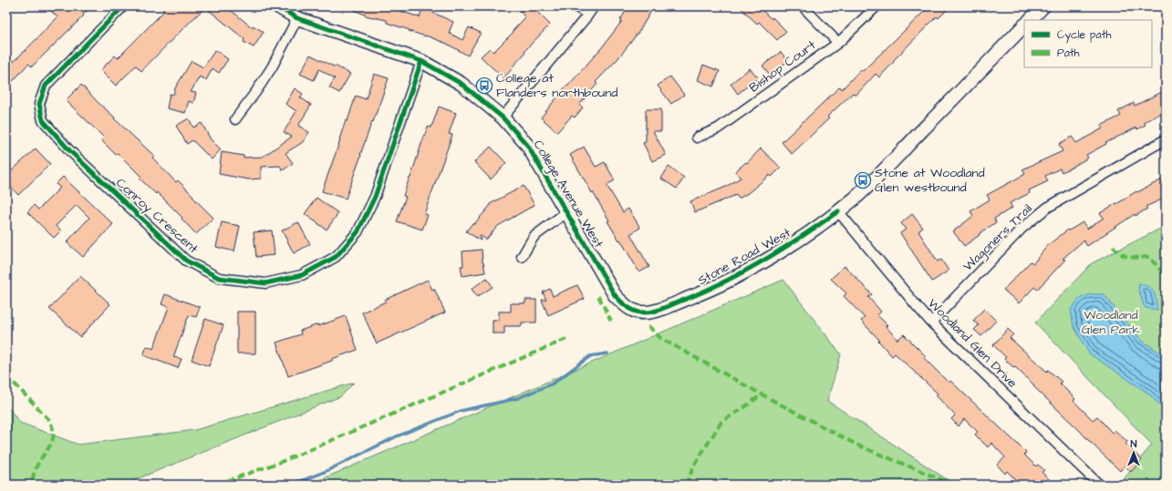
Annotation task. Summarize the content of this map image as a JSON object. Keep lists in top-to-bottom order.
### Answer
{
  "streets": {
    "main road": ["College Avenue West", "Stone Road West"],
    "street": [
      "Bishop Court",
      "Conroy Crescent",
      "Wagoners Trail",
      "Woodland Glen Drive"
    ]
  },
  "crossings": [
    ["College Avenue West", "Conroy Crescent"],
    ["College Avenue West", "Stone Road West"],
    ["Wagoners Trail", "Woodland Glen Drive"],
    ["Stone Road West", "Woodland Glen Drive"]
  ],
  "parks": ["Woodland Glen Park"],
  "places": {
    "bus stop": ["College at Flanders northbound", "Stone at Woodland Glen westbound"]
  },
  "legend": ["Cycle path", "Path"],
  "north": "top"
}
